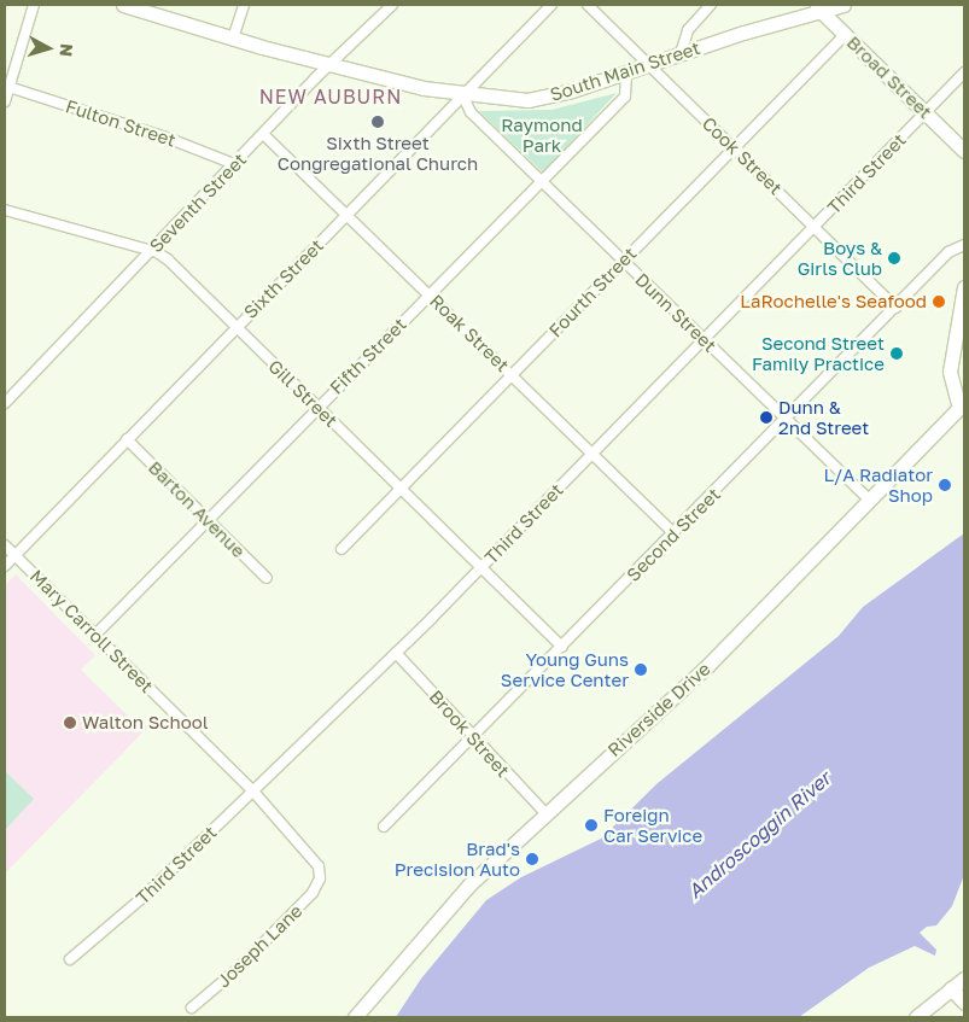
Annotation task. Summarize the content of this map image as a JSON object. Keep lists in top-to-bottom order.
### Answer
{
  "streets": {
    "main road": ["South Main Street", "Broad Street", "Riverside Drive"],
    "street": [
      "Fulton Street",
      "Cook Street",
      "Third Street",
      "Seventh Street",
      "Sixth Street",
      "Fourth Street",
      "Dunn Street",
      "Roak Street",
      "Fifth Street",
      "Gill Street",
      "Barton Avenue",
      "Second Street",
      "Mary Carroll Street",
      "Brook Street",
      "Joseph Lane"
    ]
  },
  "crossings": [
    ["South Main Street", "Broad Street"],
    ["South Main Street", "Cook Street"],
    ["South Main Street", "Seventh Street"],
    ["South Main Street", "Sixth Street"],
    ["South Main Street", "Dunn Street"],
    ["South Main Street", "Fifth Street"],
    ["Broad Street", "Third Street"],
    ["Broad Street", "Fourth Street"],
    ["Fulton Street", "Seventh Street"],
    ["Cook Street", "Third Street"],
    ["Cook Street", "Fourth Street"],
    ["Cook Street", "Second Street"],
    ["Third Street", "Dunn Street"],
    ["Third Street", "Roak Street"],
    ["Third Street", "Gill Street"],
    ["Third Street", "Mary Carroll Street"],
    ["Third Street", "Brook Street"],
    ["Seventh Street", "Roak Street"],
    ["Seventh Street", "Gill Street"],
    ["Sixth Street", "Dunn Street"],
    ["Sixth Street", "Roak Street"],
    ["Sixth Street", "Gill Street"],
    ["Sixth Street", "Barton Avenue"],
    ["Sixth Street", "Mary Carroll Street"],
    ["Fourth Street", "Dunn Street"],
    ["Fourth Street", "Roak Street"],
    ["Fourth Street", "Gill Street"],
    ["Dunn Street", "Fifth Street"],
    ["Dunn Street", "Second Street"],
    ["Dunn Street", "Riverside Drive"],
    ["Roak Street", "Fifth Street"],
    ["Roak Street", "Second Street"],
    ["Fifth Street", "Gill Street"],
    ["Fifth Street", "Barton Avenue"],
    ["Fifth Street", "Mary Carroll Street"],
    ["Gill Street", "Second Street"],
    ["Second Street", "Brook Street"],
    ["Mary Carroll Street", "Joseph Lane"],
    ["Riverside Drive", "Brook Street"]
  ],
  "districts": ["NEW AUBURN"],
  "water": ["Androscoggin River"],
  "parks": ["Raymond Park"],
  "places": [
    "Sixth Street Congregational Church",
    "Boys & Girls Club",
    "LaRochelle's Seafood",
    "Second Street Family Practice",
    "Dunn & 2nd Street",
    "L/A Radiator Shop",
    "Young Guns Service Center",
    "Walton School",
    "Foreign Car Service",
    "Brad's Precision Auto"
  ],
  "north": "right"
}
